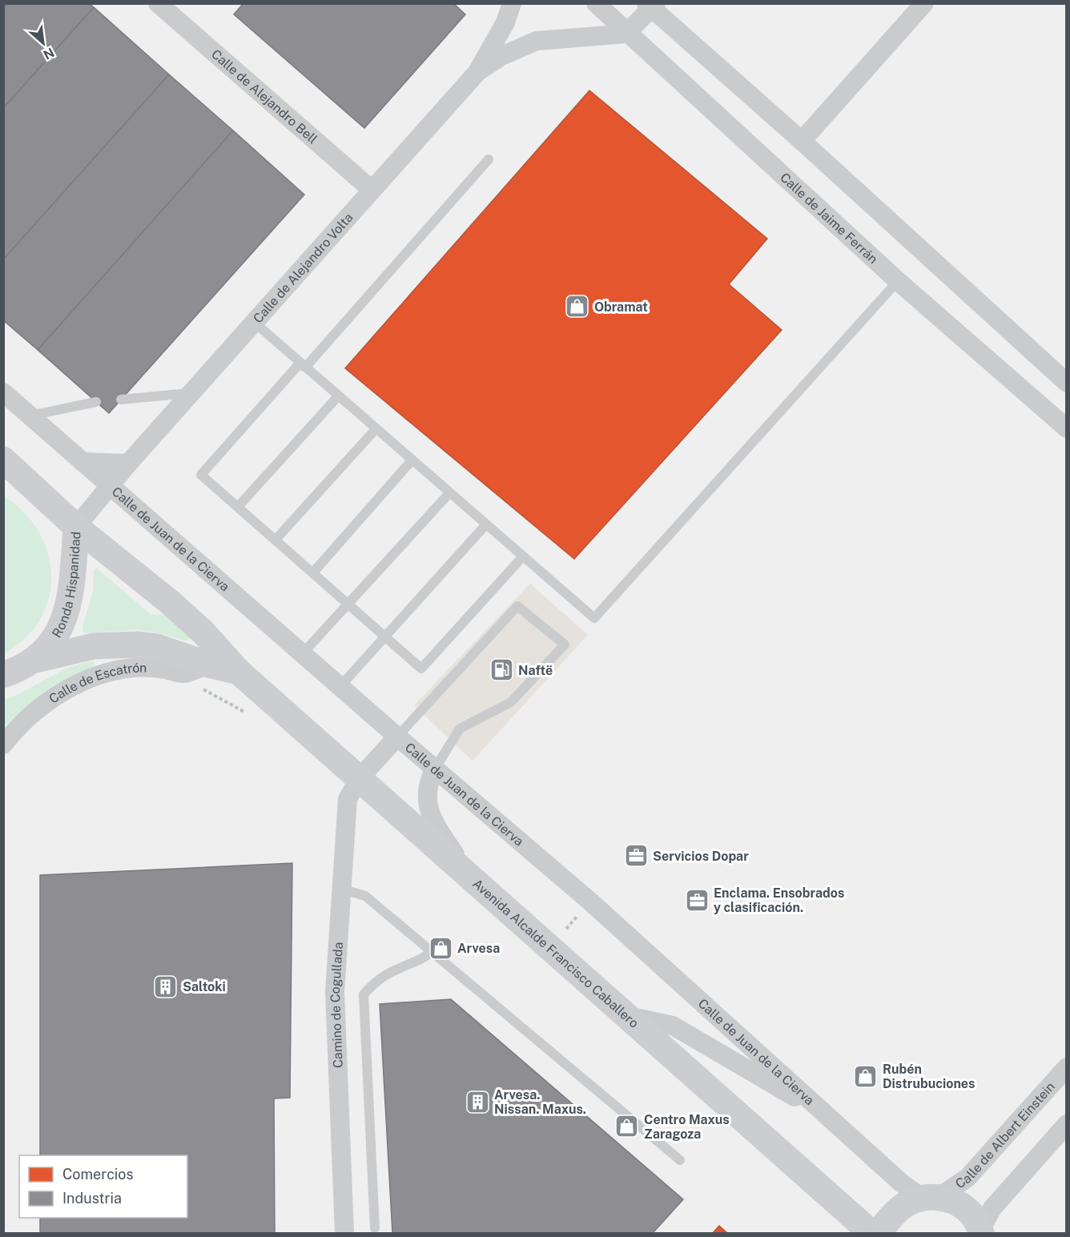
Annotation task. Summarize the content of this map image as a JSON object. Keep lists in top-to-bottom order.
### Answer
{
  "streets": {
    "main road": ["Ronda Hispanidad", "Avenida Alcalde Francisco Caballero"],
    "street": [
      "Calle de Alejandro Bell",
      "Calle de Jaime Ferrán",
      "Calle de Alejandro Volta",
      "Calle de Juan de la Cierva",
      "Calle de Escatrón",
      "Camino de Cogullada",
      "Calle de Albert Einstein"
    ]
  },
  "crossings": [
    ["Calle de Alejandro Bell", "Calle de Alejandro Volta"],
    ["Calle de Jaime Ferrán", "Calle de Alejandro Volta"],
    ["Calle de Alejandro Volta", "Calle de Juan de la Cierva"],
    ["Calle de Alejandro Volta", "Ronda Hispanidad"],
    ["Calle de Alejandro Volta", "Avenida Alcalde Francisco Caballero"],
    ["Calle de Juan de la Cierva", "Camino de Cogullada"],
    ["Calle de Juan de la Cierva", "Calle de Albert Einstein"],
    ["Ronda Hispanidad", "Avenida Alcalde Francisco Caballero"],
    ["Calle de Escatrón", "Avenida Alcalde Francisco Caballero"],
    ["Avenida Alcalde Francisco Caballero", "Camino de Cogullada"]
  ],
  "places": {
    "shop": [
      "Obramat",
      "Arvesa",
      "Rubén Distrubuciones",
      "Centro Maxus Zaragoza"
    ],
    "fuel station": ["Naftë"],
    "office": ["Servicios Dopar", "Enclama. Ensobrados y clasificación."],
    "building": ["Saltoki", "Arvesa. Nissan. Maxus."]
  },
  "legend": ["Comercios", "Industria"],
  "north": "bottom right"
}
